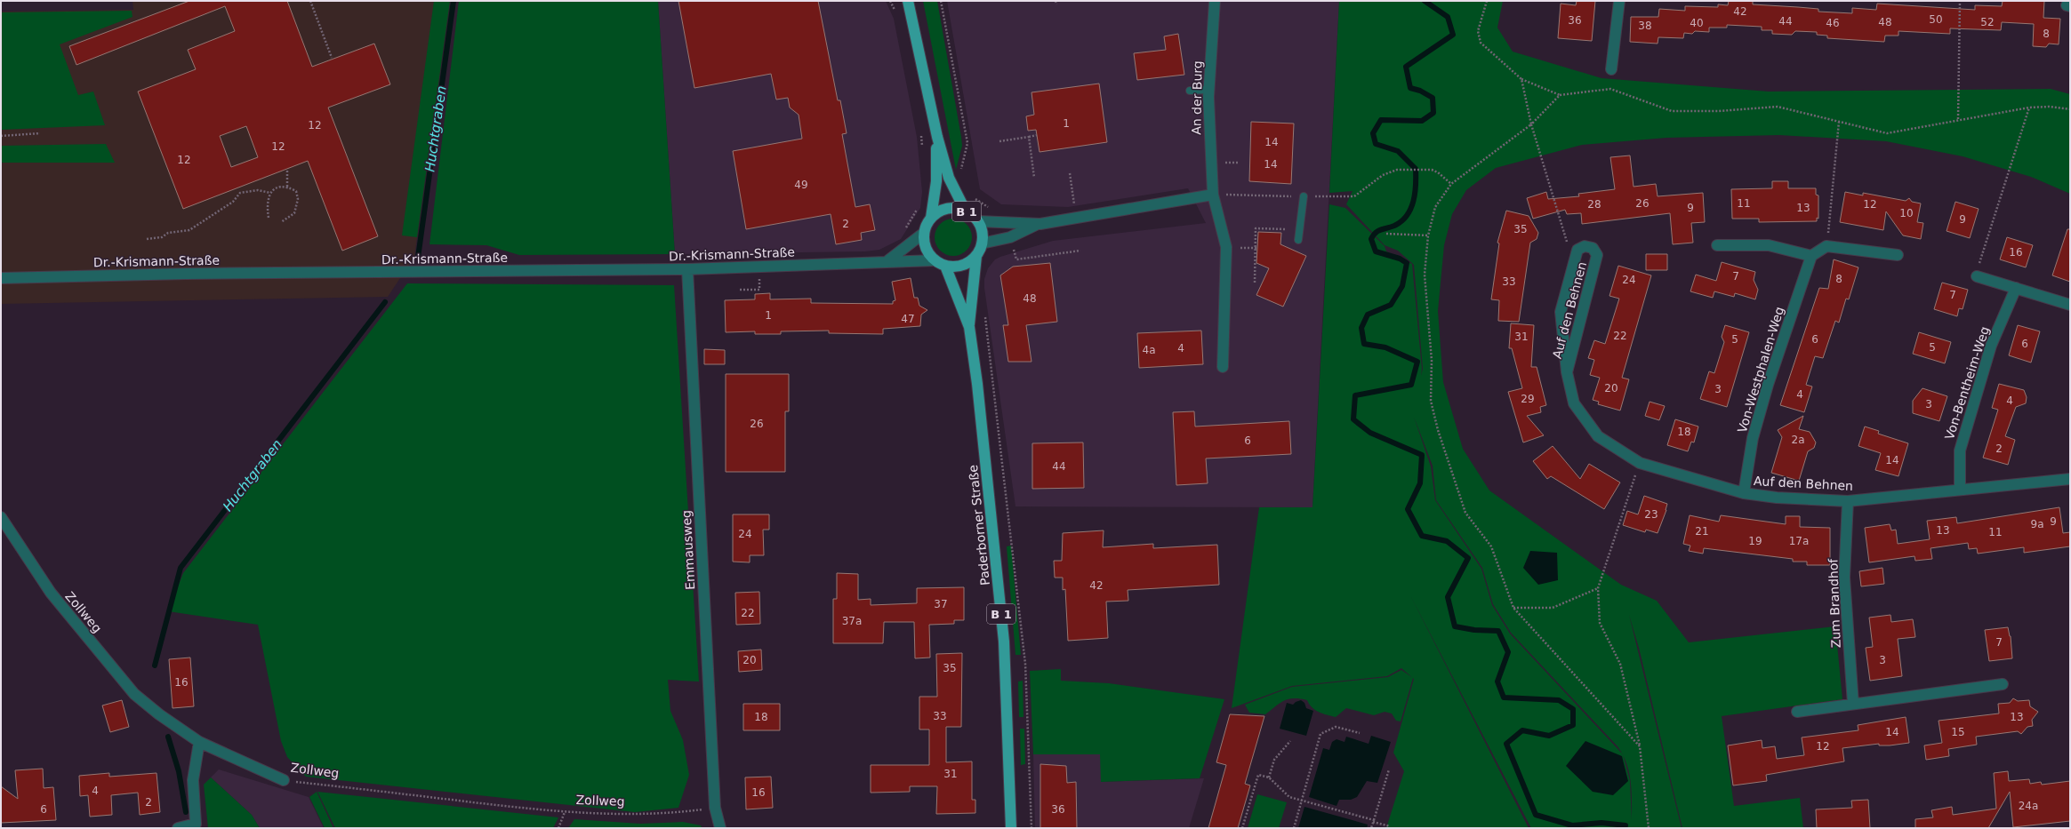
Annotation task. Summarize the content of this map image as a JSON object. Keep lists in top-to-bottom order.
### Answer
{
  "streets": {
    "main road": ["B 1", "Paderborner Straße"],
    "street": [
      "An der Burg",
      "Dr.-Krismann-Straße",
      "Auf den Behnen",
      "Von-Westphalen-Weg",
      "Von-Bentheim-Weg",
      "Emmausweg",
      "Zum Brandhof",
      "Zollweg"
    ]
  },
  "crossings": [
    ["B 1", "Dr.-Krismann-Straße"],
    ["B 1", "Paderborner Straße"],
    ["Dr.-Krismann-Straße", "Paderborner Straße"],
    ["Dr.-Krismann-Straße", "Emmausweg"],
    ["Auf den Behnen", "Von-Westphalen-Weg"],
    ["Auf den Behnen", "Von-Bentheim-Weg"],
    ["Auf den Behnen", "Zum Brandhof"],
    ["Emmausweg", "Zollweg"]
  ],
  "water": ["Huchtgraben"],
  "house_numbers": [
    "42",
    "50",
    "36",
    "44",
    "48",
    "52",
    "40",
    "46",
    "38",
    "8",
    "1",
    "12",
    "14",
    "12",
    "12",
    "14",
    "49",
    "26",
    "11",
    "28",
    "12",
    "9",
    "13",
    "10",
    "9",
    "2",
    "35",
    "16",
    "7",
    "8",
    "24",
    "33",
    "7",
    "48",
    "1",
    "47",
    "22",
    "31",
    "5",
    "6",
    "6",
    "5",
    "4",
    "4a",
    "20",
    "3",
    "4",
    "29",
    "4",
    "3",
    "26",
    "18",
    "2a",
    "6",
    "2",
    "14",
    "44",
    "23",
    "9",
    "9a",
    "13",
    "21",
    "11",
    "24",
    "19",
    "17a",
    "42",
    "37",
    "22",
    "37a",
    "7",
    "20",
    "3",
    "35",
    "16",
    "33",
    "18",
    "13",
    "14",
    "15",
    "12",
    "31",
    "4",
    "16",
    "2",
    "24a",
    "6",
    "36"
  ]
}
